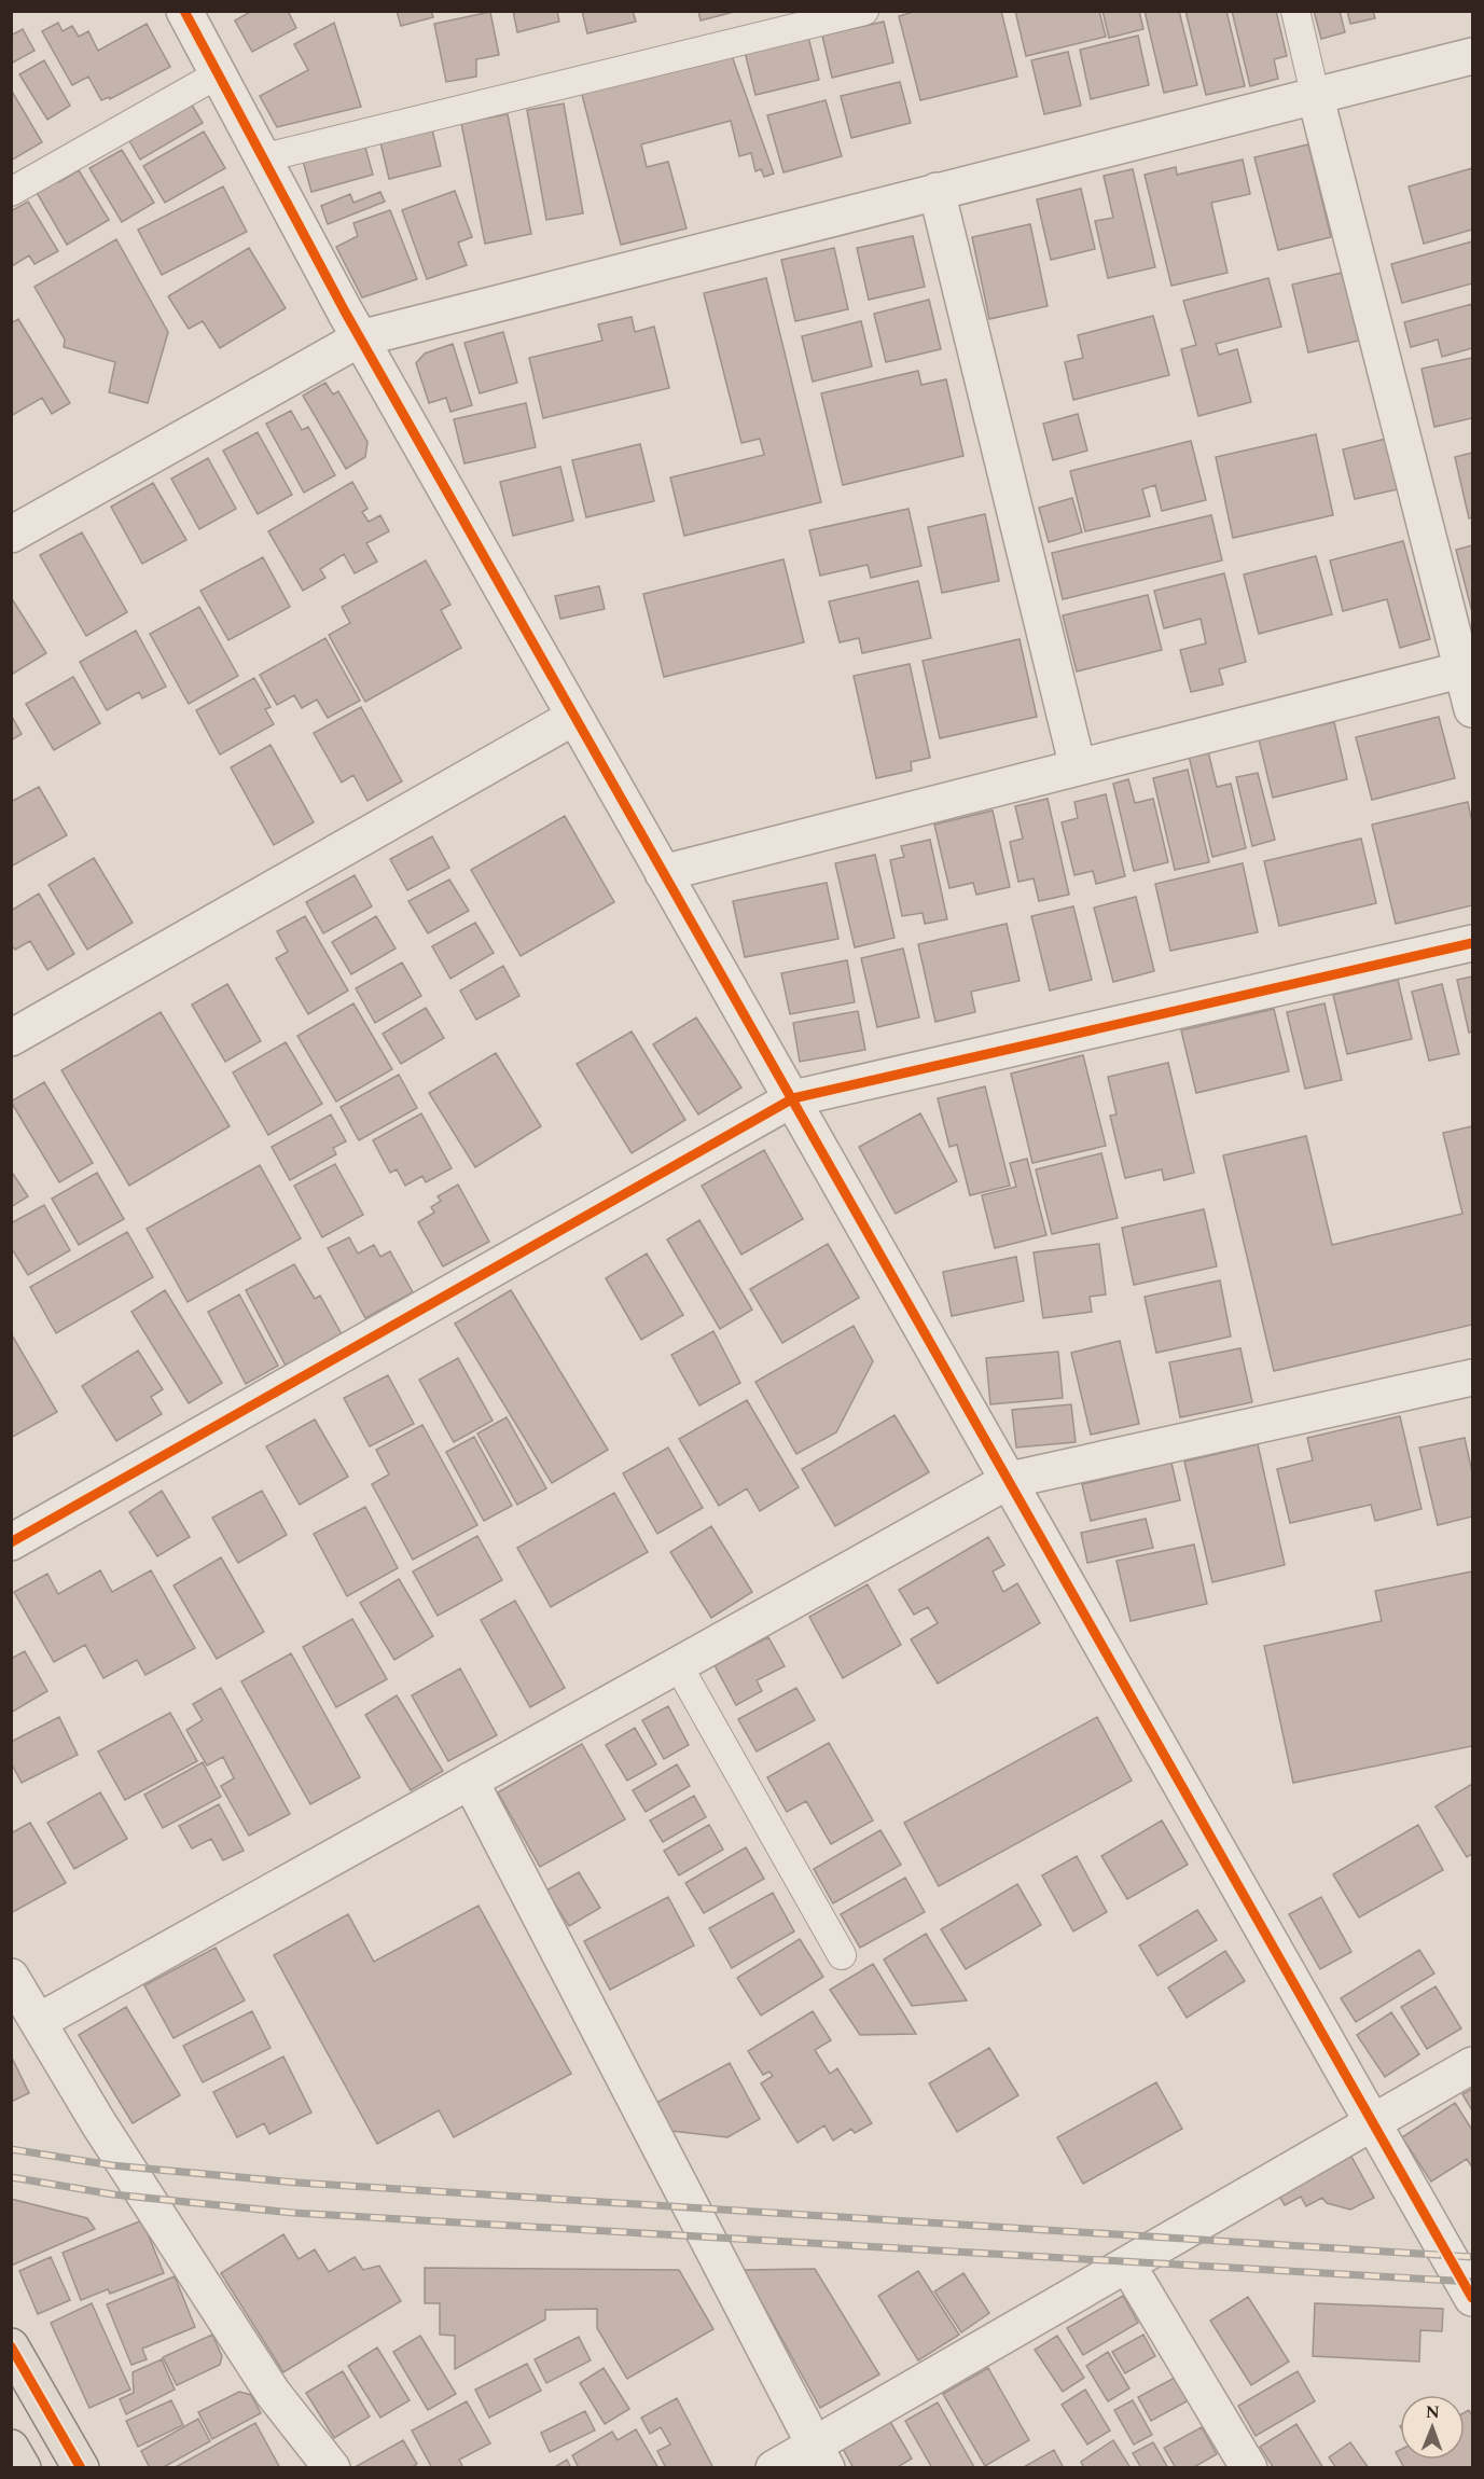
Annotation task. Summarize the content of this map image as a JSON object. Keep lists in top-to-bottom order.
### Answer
{
  "north": "top"
}
